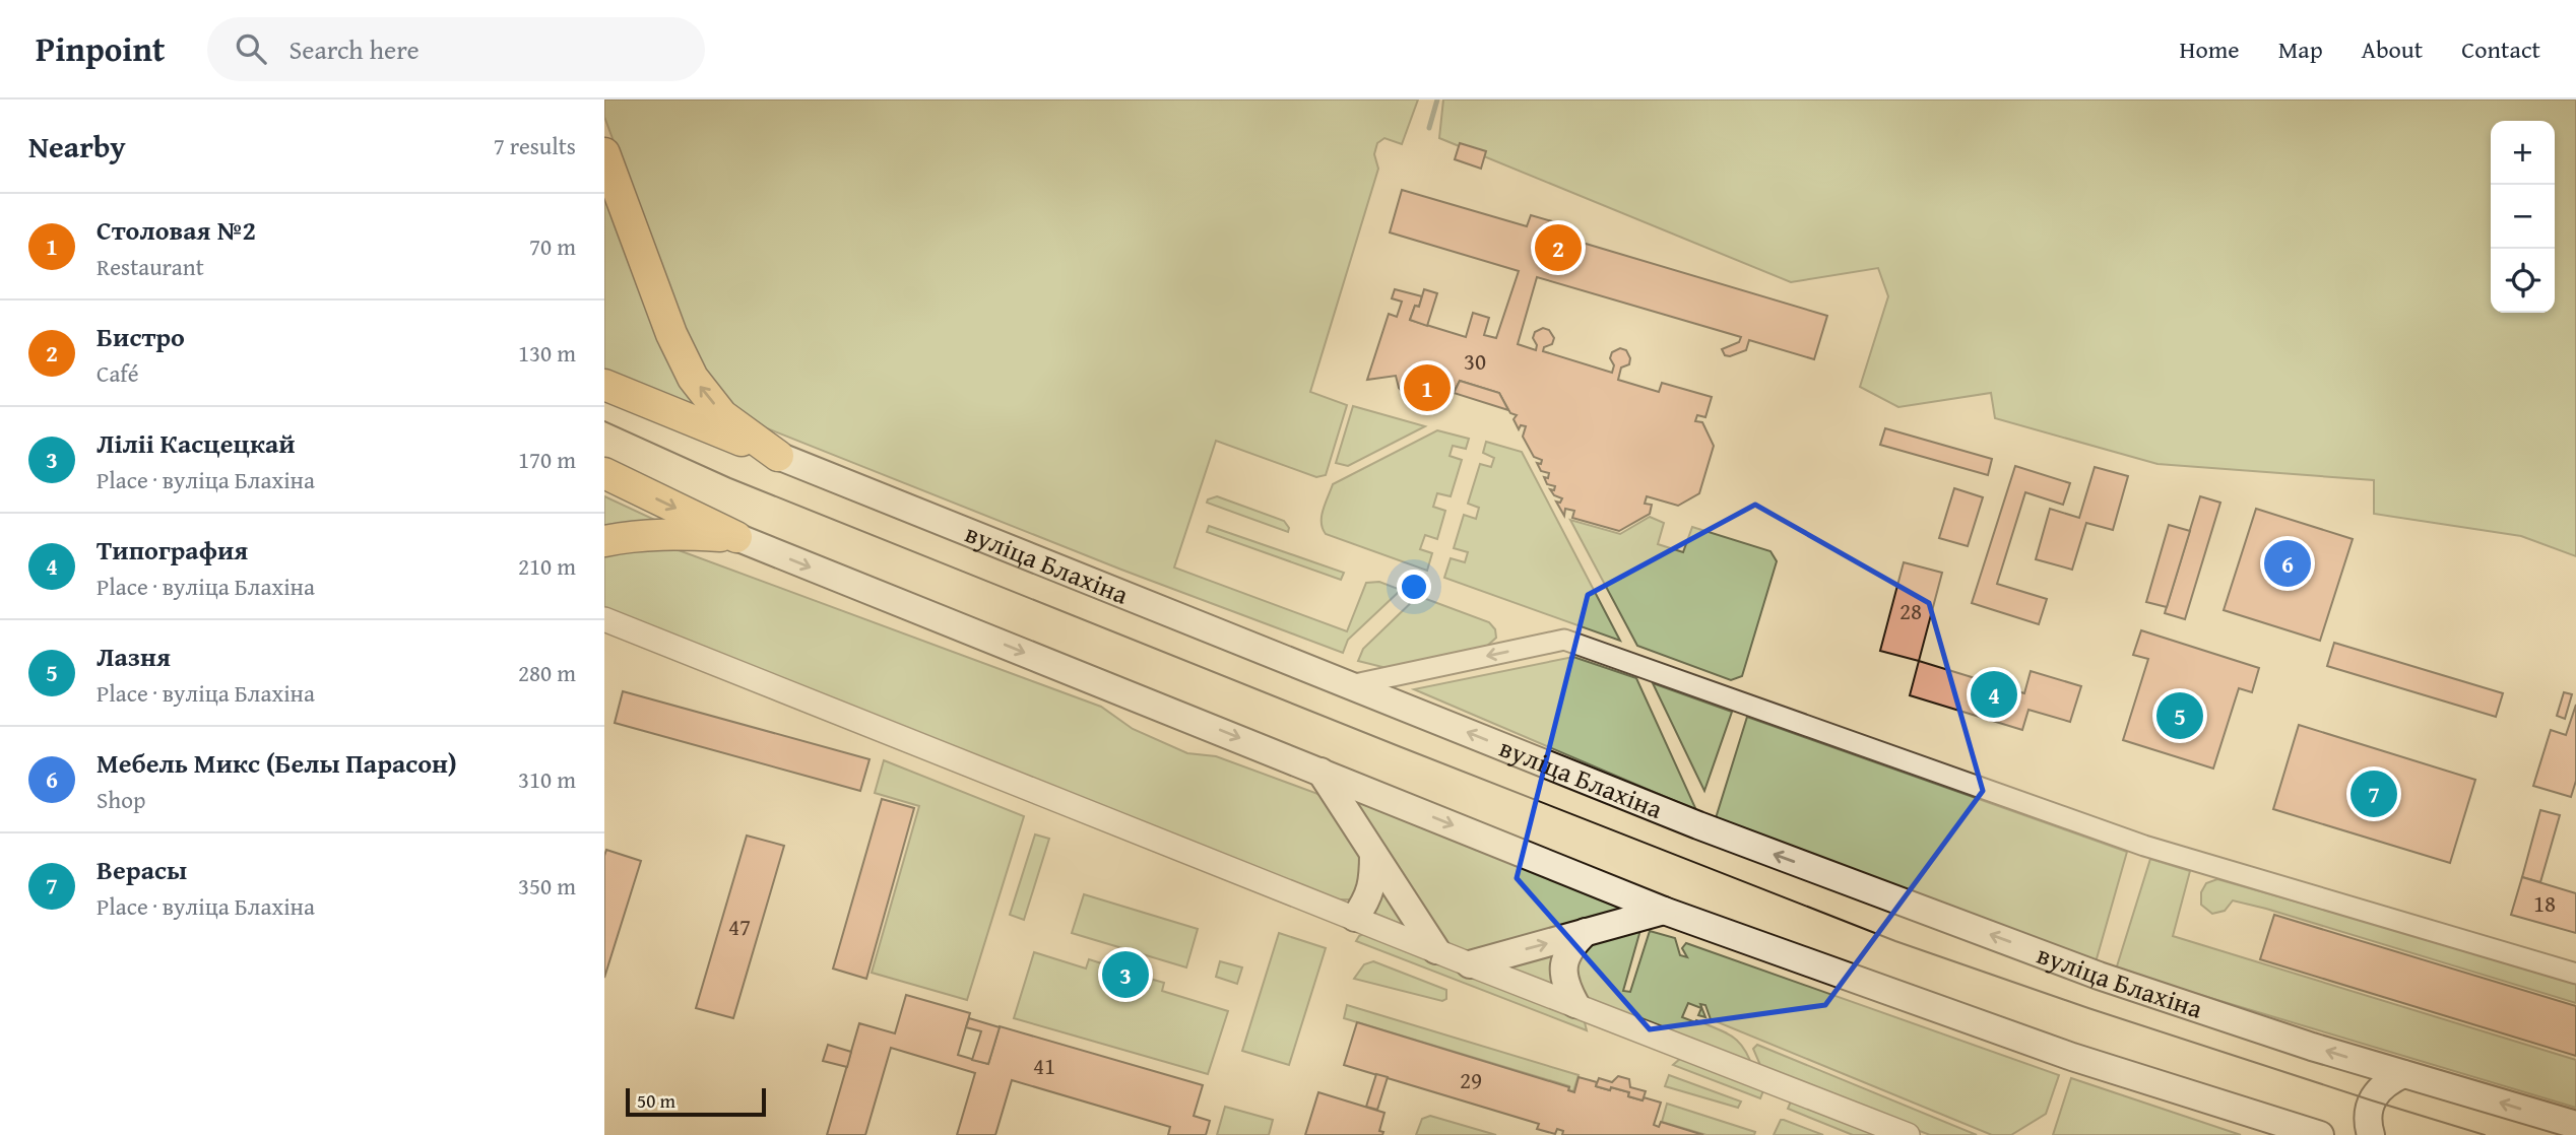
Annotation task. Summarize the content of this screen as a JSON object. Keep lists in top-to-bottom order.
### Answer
{
  "streets": {
    "main road": ["вуліца Блахіна"]
  },
  "house_numbers": [
    "30",
    "28",
    "18",
    "47",
    "41",
    "29"
  ],
  "scale_bar": "50 m",
  "page": {
    "header": "Pinpoint",
    "search": "Search here",
    "nav": [
      "Home",
      "Map",
      "About",
      "Contact"
    ],
    "heading": ["Nearby", "7 results"],
    "map_buttons": ["+", "−"],
    "list": [
      {
        "mark": "1",
        "name": "Столовая №2",
        "note": "Restaurant",
        "value": "70 m"
      },
      {
        "mark": "2",
        "name": "Бистро",
        "note": "Café",
        "value": "130 m"
      },
      {
        "mark": "3",
        "name": "Ліліі Касцецкай",
        "note": "Place · вуліца Блахіна",
        "value": "170 m"
      },
      {
        "mark": "4",
        "name": "Типография",
        "note": "Place · вуліца Блахіна",
        "value": "210 m"
      },
      {
        "mark": "5",
        "name": "Лазня",
        "note": "Place · вуліца Блахіна",
        "value": "280 m"
      },
      {
        "mark": "6",
        "name": "Мебель Микс (Белы Парасон)",
        "note": "Shop",
        "value": "310 m"
      },
      {
        "mark": "7",
        "name": "Верасы",
        "note": "Place · вуліца Блахіна",
        "value": "350 m"
      }
    ],
    "pins": [
      "2",
      "1",
      "6",
      "4",
      "5",
      "7",
      "3"
    ],
    "scale": "50 m"
  }
}
